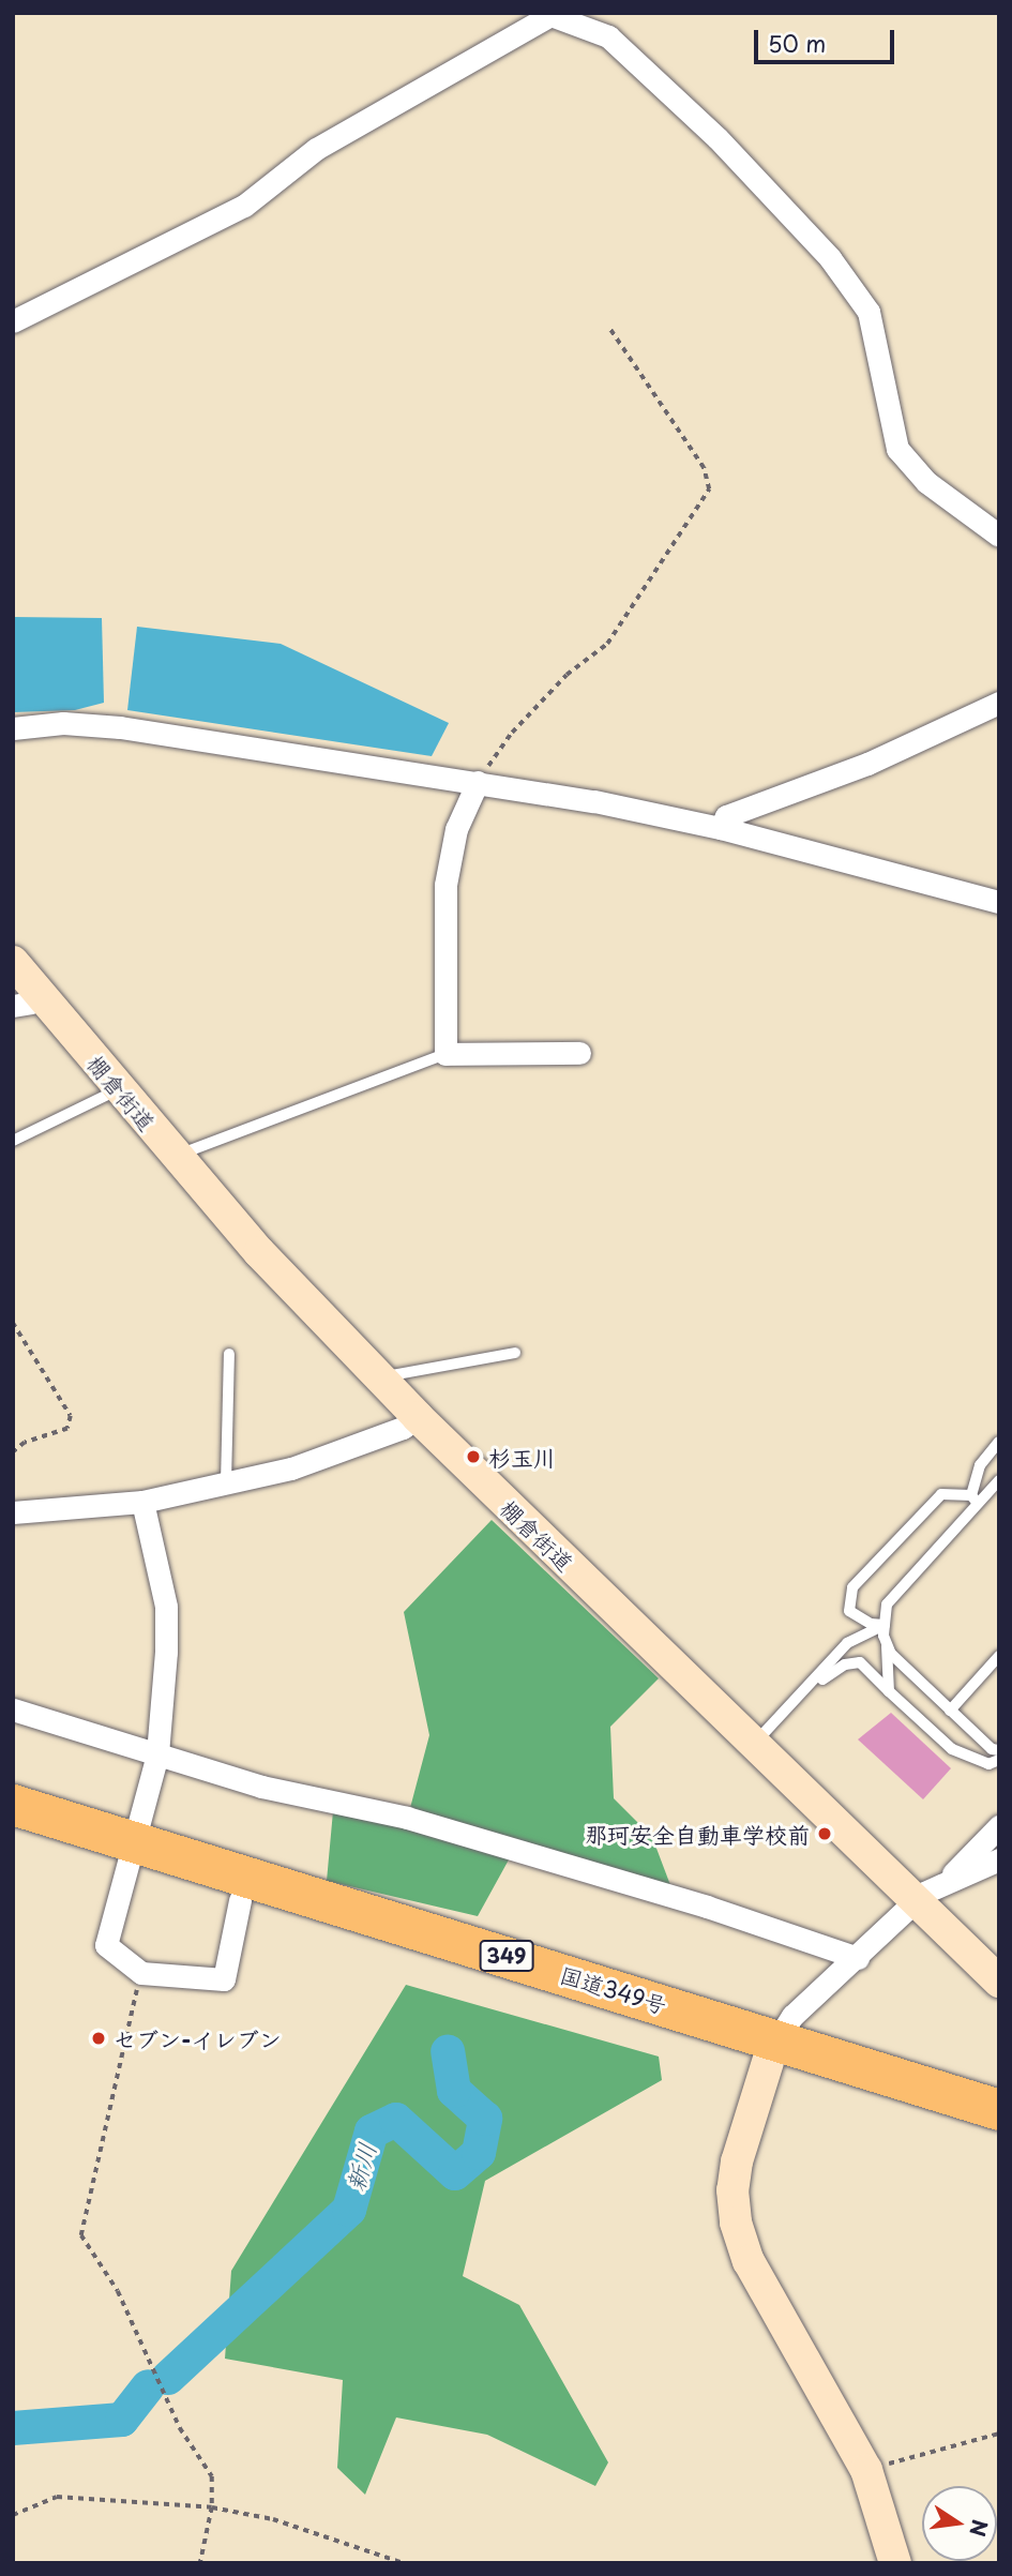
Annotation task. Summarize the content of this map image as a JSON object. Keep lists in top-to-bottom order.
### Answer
{
  "streets": {
    "highway": ["349", "国道349号"],
    "street": ["棚倉街道"]
  },
  "water": ["新川"],
  "places": ["杉玉川", "那珂安全自動車学校前", "セブン-イレブン"],
  "scale_bar": "50 m",
  "north": "right"
}
